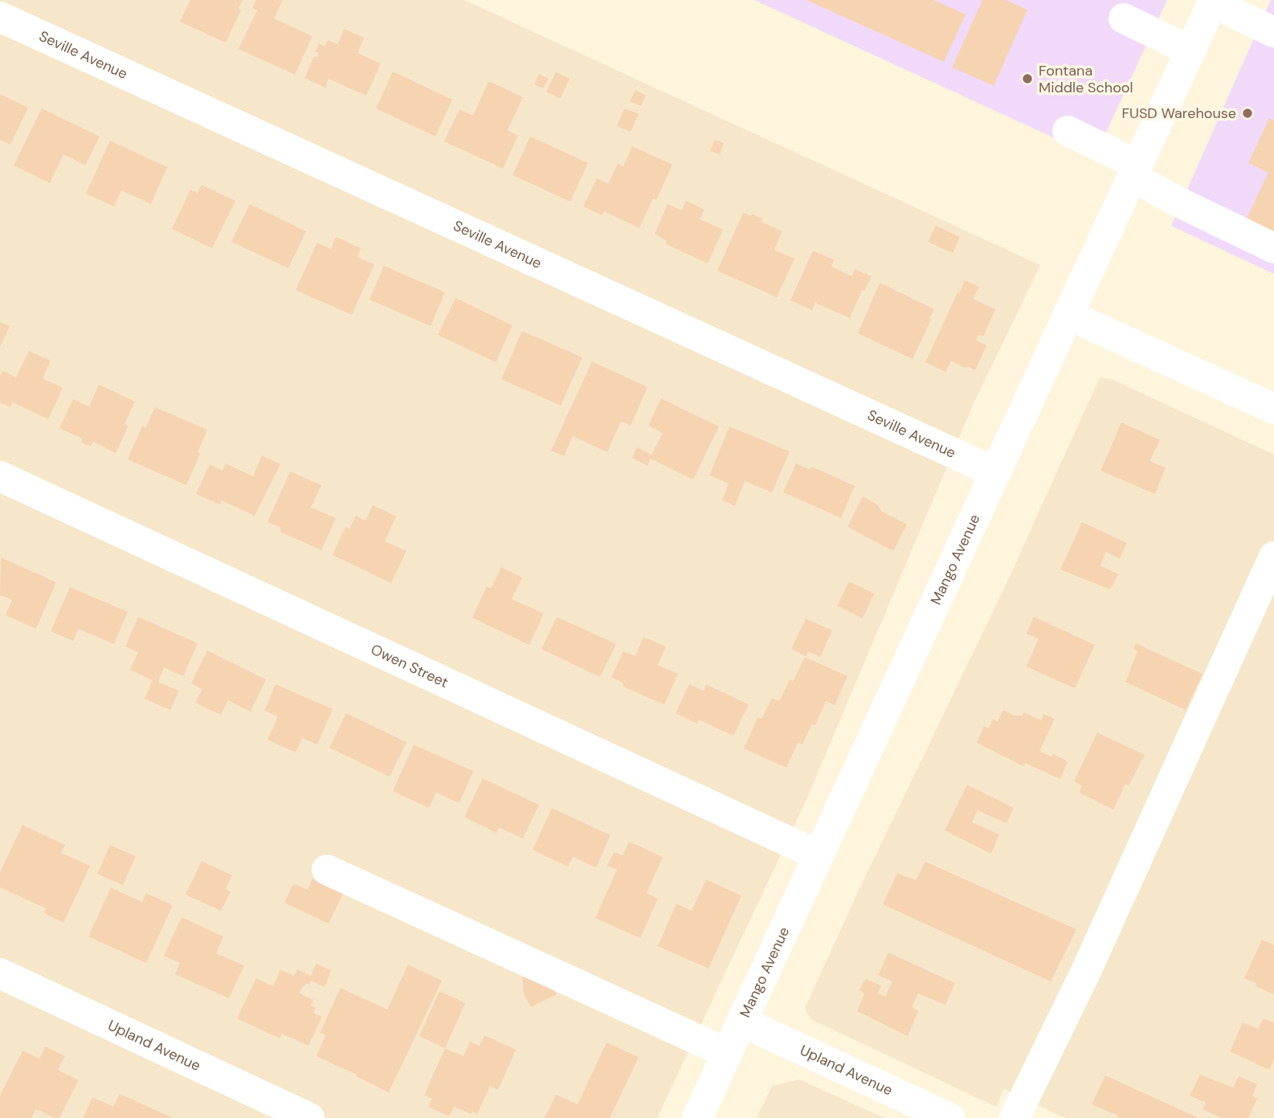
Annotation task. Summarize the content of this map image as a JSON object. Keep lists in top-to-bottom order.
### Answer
{
  "streets": {
    "street": [
      "Seville Avenue",
      "Mango Avenue",
      "Owen Street",
      "Upland Avenue"
    ]
  },
  "crossings": [
    ["Seville Avenue", "Mango Avenue"],
    ["Mango Avenue", "Owen Street"],
    ["Mango Avenue", "Upland Avenue"]
  ],
  "places": ["Fontana Middle School", "FUSD Warehouse"]
}
